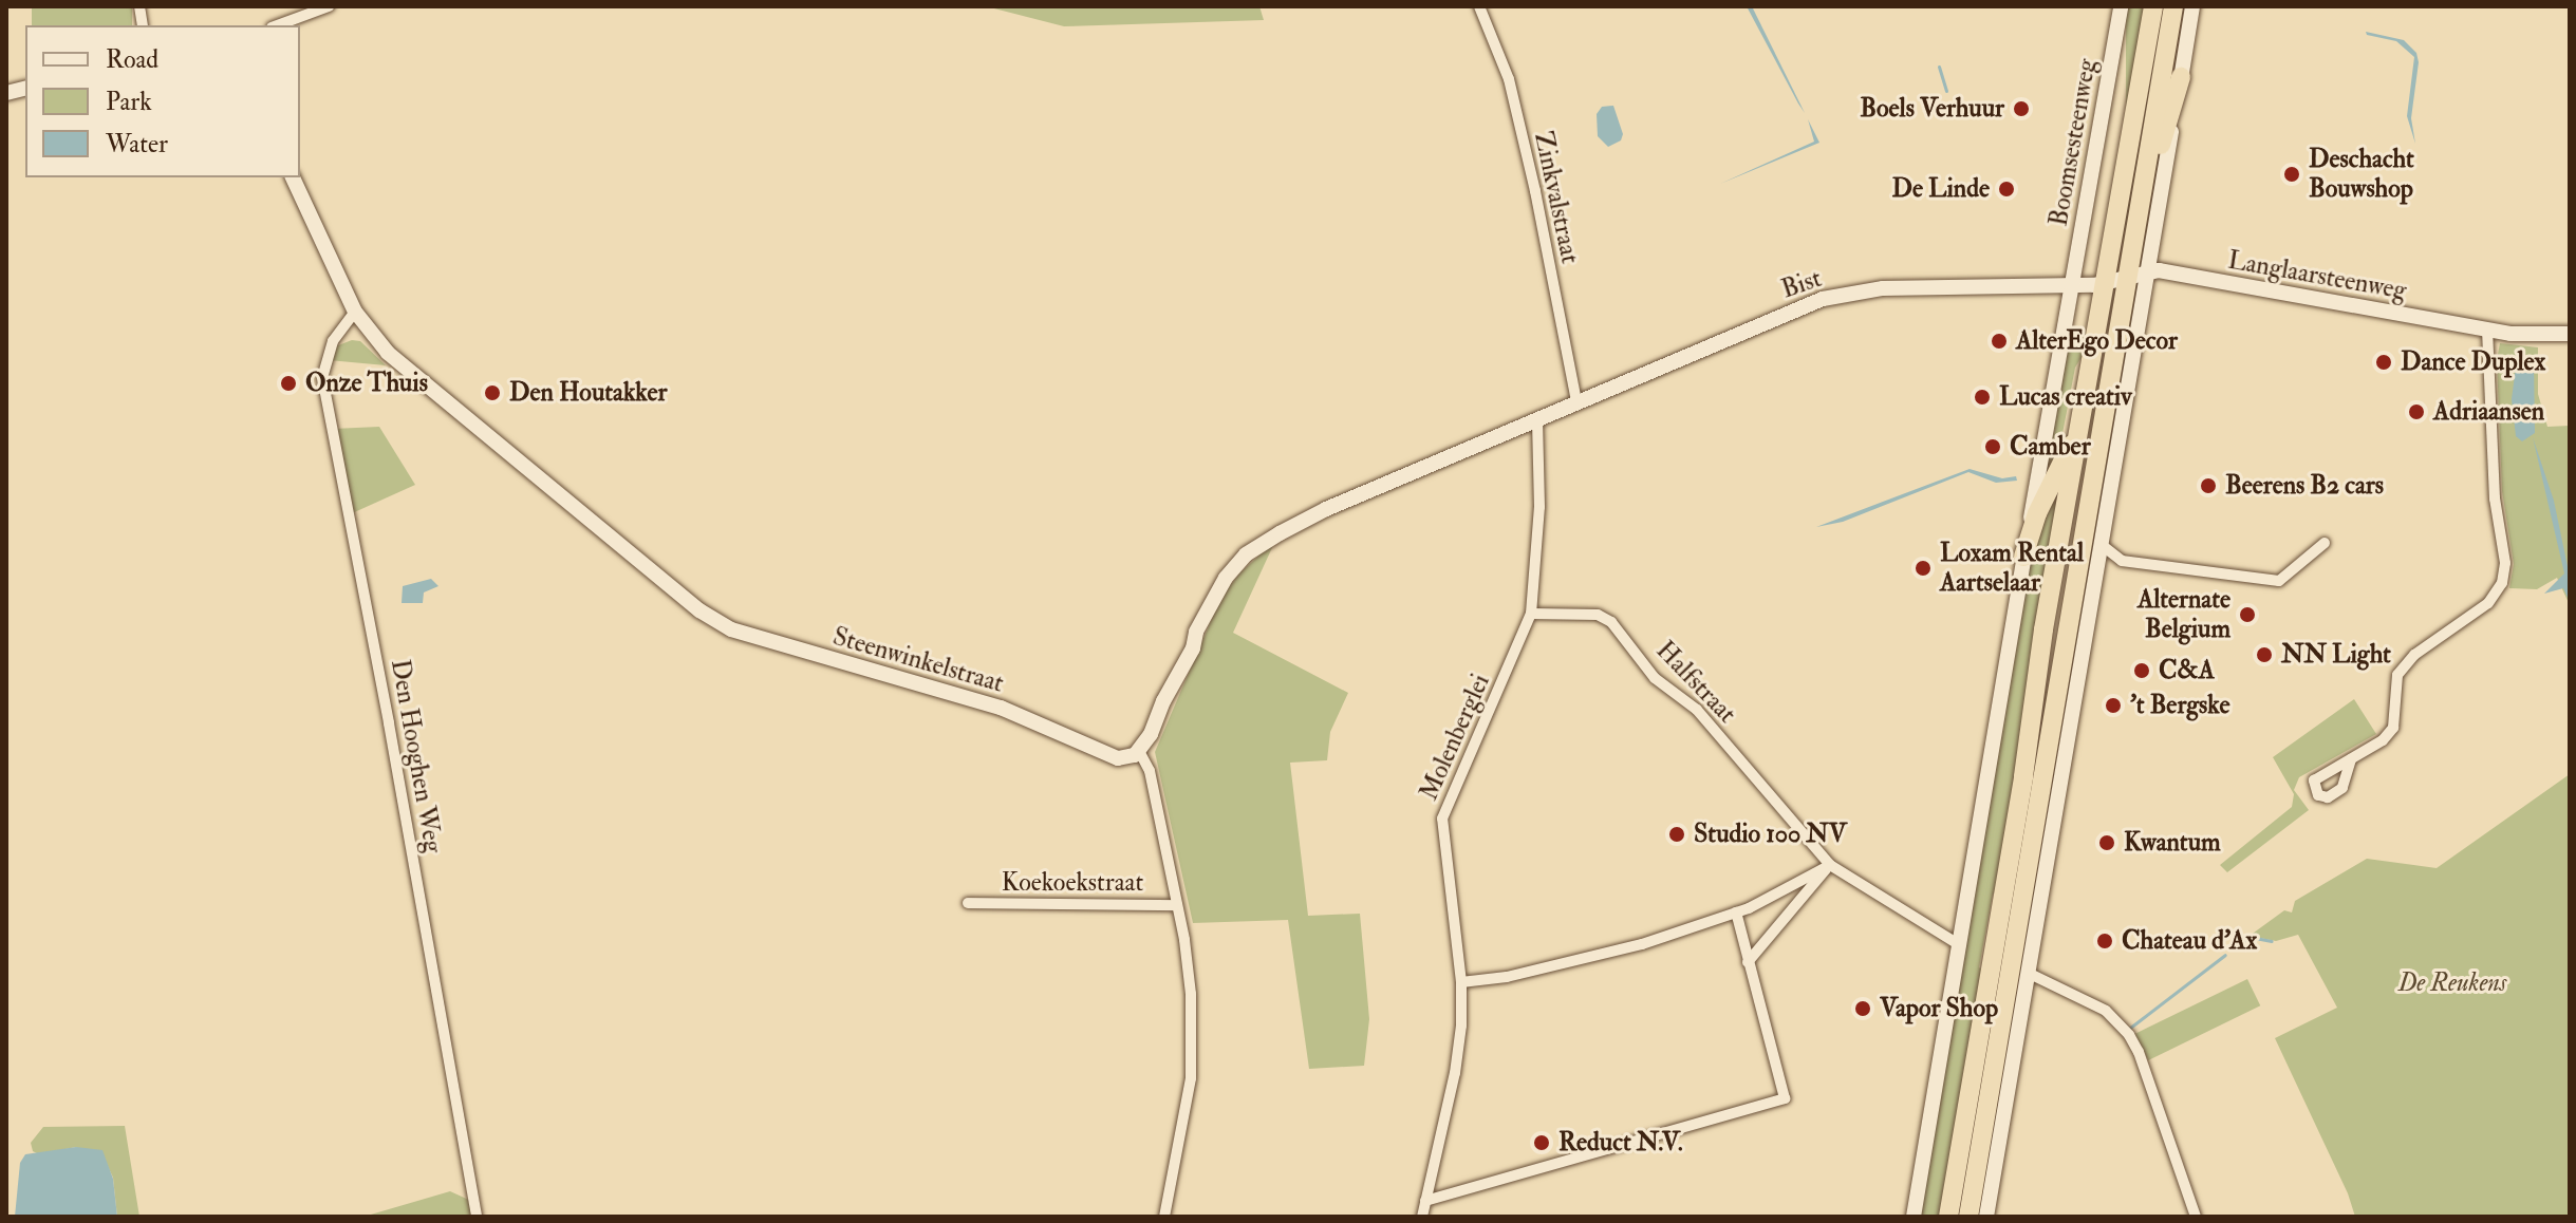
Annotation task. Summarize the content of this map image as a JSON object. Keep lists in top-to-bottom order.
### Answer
{
  "streets": {
    "street": [
      "Boomsesteenweg",
      "Zinkvalstraat",
      "Langlaarsteenweg",
      "Bist",
      "Steenwinkelstraat",
      "Halfstraat",
      "Molenberglei",
      "Den Hooghen Weg",
      "Koekoekstraat"
    ]
  },
  "crossings": [
    ["Boomsesteenweg", "Langlaarsteenweg"],
    ["Boomsesteenweg", "Bist"],
    ["Boomsesteenweg", "Halfstraat"],
    ["Zinkvalstraat", "Bist"],
    ["Langlaarsteenweg", "Bist"],
    ["Steenwinkelstraat", "Den Hooghen Weg"],
    ["Steenwinkelstraat", "Koekoekstraat"],
    ["Halfstraat", "Molenberglei"]
  ],
  "parks": ["De Reukens"],
  "places": [
    "Boels Verhuur",
    "Deschacht Bouwshop",
    "De Linde",
    "AlterEgo Decor",
    "Dance Duplex",
    "Onze Thuis",
    "Den Houtakker",
    "Lucas creativ",
    "Adriaansen",
    "Camber",
    "Beerens B2 cars",
    "Loxam Rental Aartselaar",
    "Alternate Belgium",
    "NN Light",
    "C&A",
    "'t Bergske",
    "Studio 100 NV",
    "Kwantum",
    "Chateau d'Ax",
    "Vapor Shop",
    "Reduct N.V."
  ],
  "legend": ["Road", "Park", "Water"]
}
